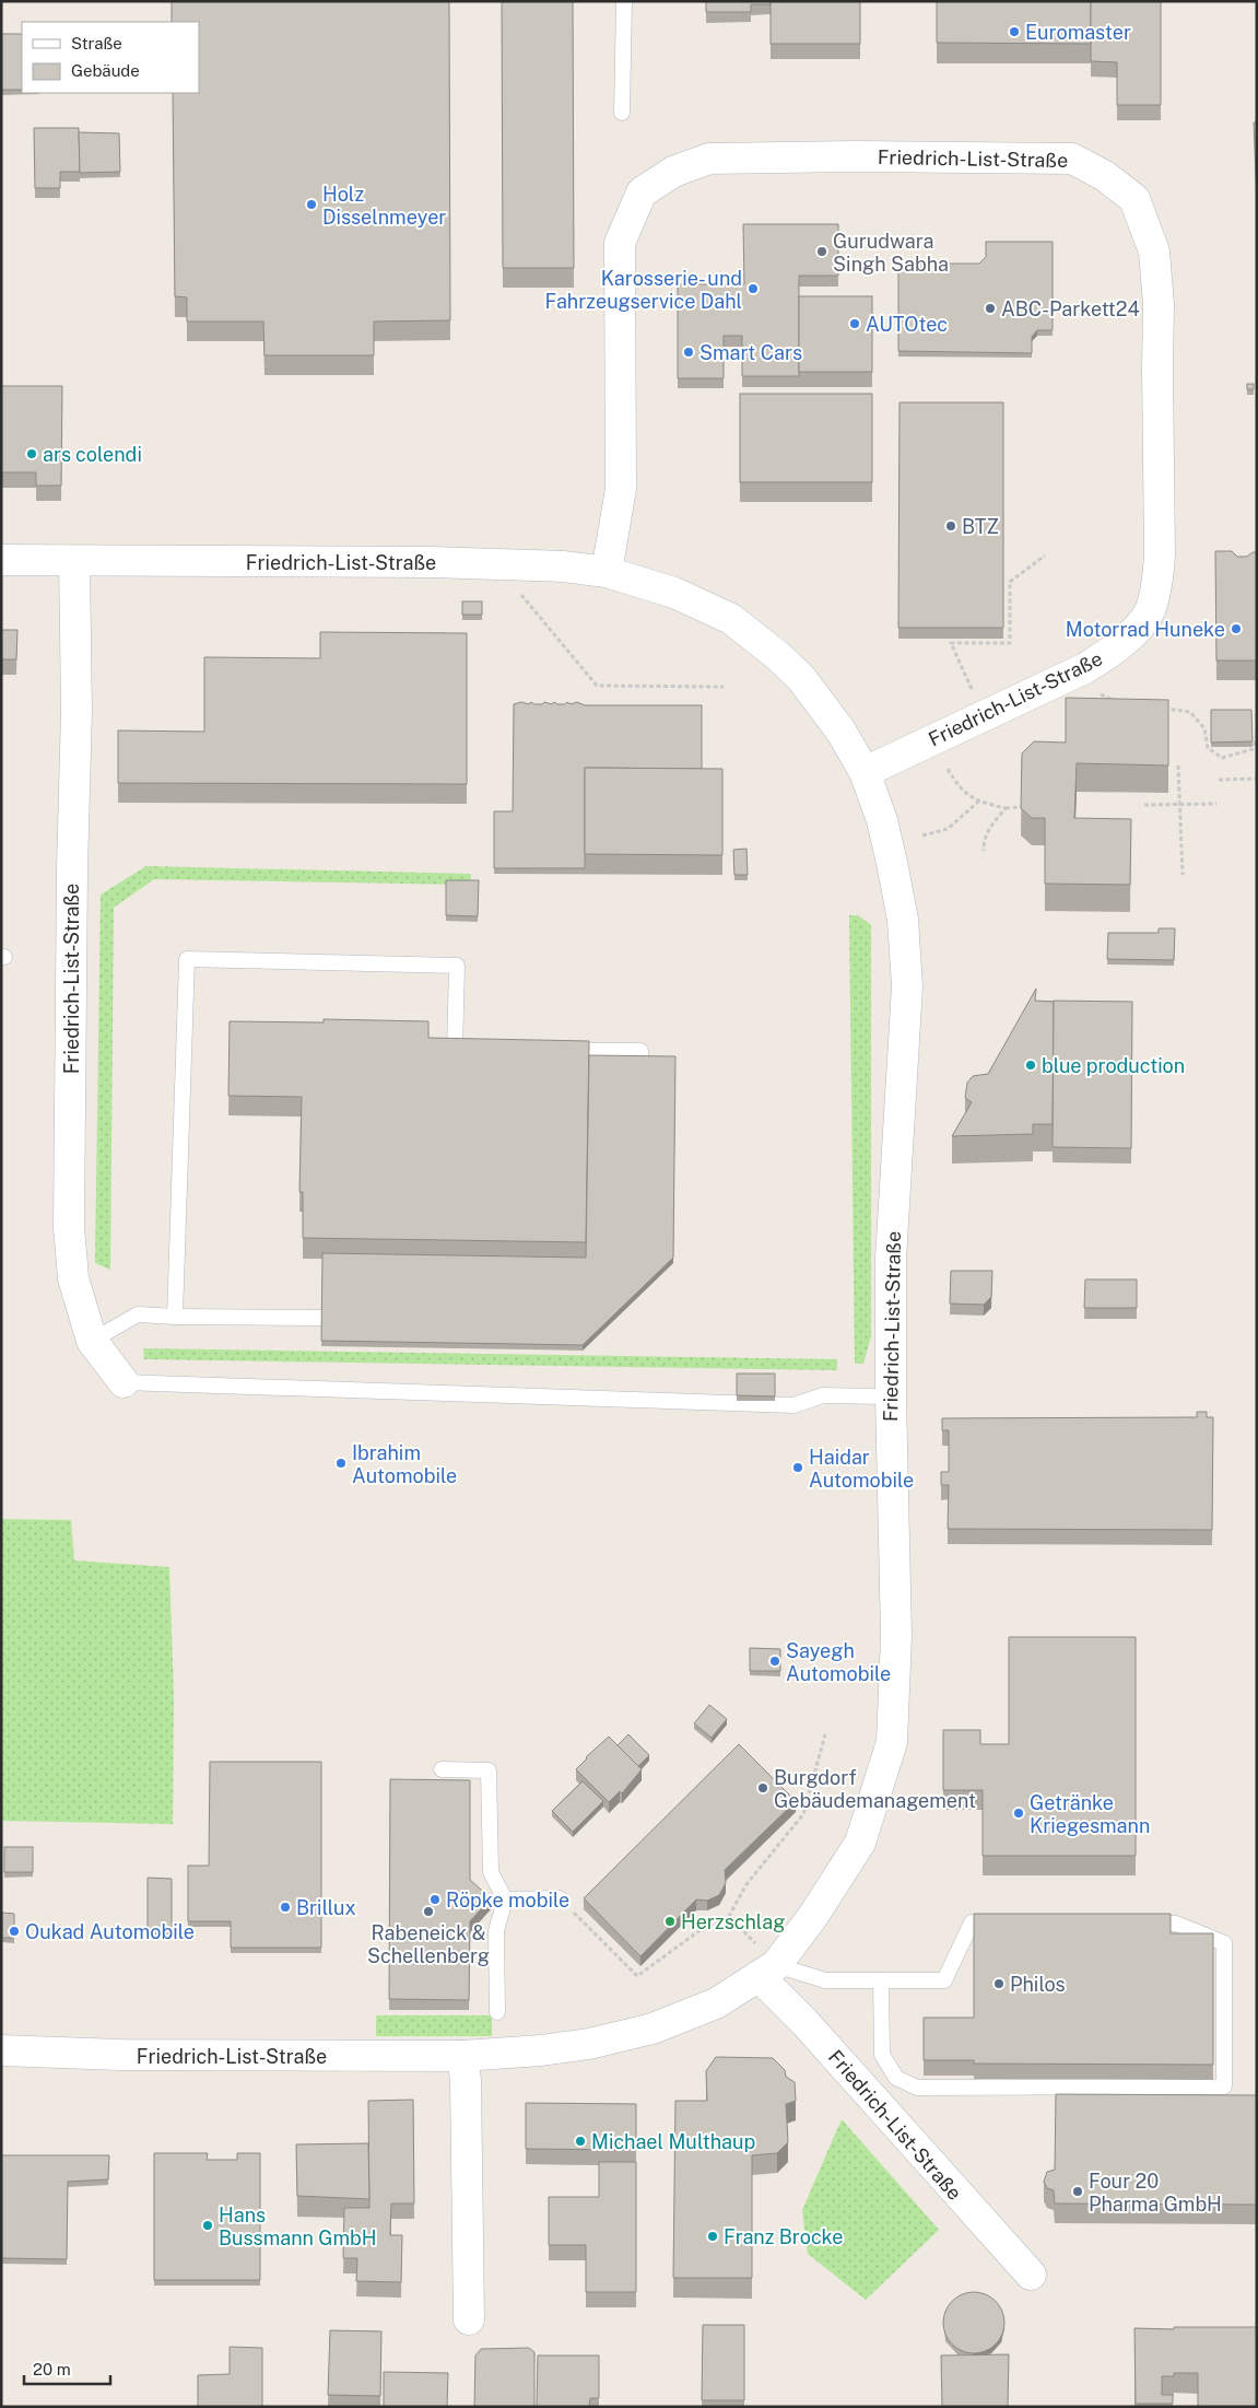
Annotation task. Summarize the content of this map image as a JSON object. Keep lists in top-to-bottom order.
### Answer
{
  "streets": {
    "street": ["Friedrich-List-Straße"]
  },
  "places": [
    "Euromaster",
    "Holz Disselnmeyer",
    "Gurudwara Singh Sabha",
    "Karosserie- und Fahrzeugservice Dahl",
    "ABC-Parkett24",
    "AUTOtec",
    "Smart Cars",
    "ars colendi",
    "BTZ",
    "Motorrad Huneke",
    "blue production",
    "Ibrahim Automobile",
    "Haidar Automobile",
    "Sayegh Automobile",
    "Burgdorf Gebäudemanagement",
    "Getränke Kriegesmann",
    "Röpke mobile",
    "Brillux",
    "Rabeneick & Schellenberg",
    "Herzschlag",
    "Oukad Automobile",
    "Philos",
    "Michael Multhaup",
    "Four 20 Pharma GmbH",
    "Hans Bussmann GmbH",
    "Franz Brocke"
  ],
  "legend": ["Straße", "Gebäude"],
  "scale_bar": "20 m"
}
